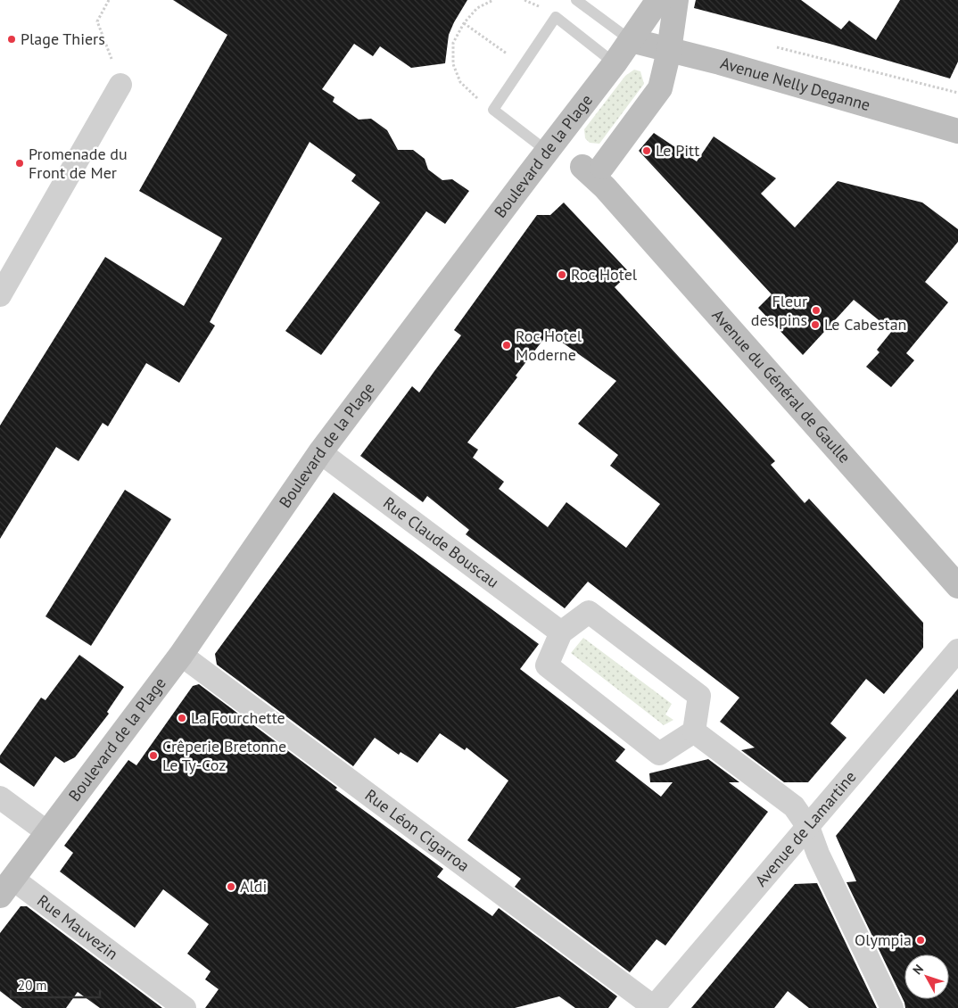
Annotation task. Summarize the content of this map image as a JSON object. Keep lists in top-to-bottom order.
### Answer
{
  "streets": {
    "main road": ["Avenue Nelly Deganne", "Boulevard de la Plage", "Avenue du Général de Gaulle"],
    "street": [
      "Rue Claude Bouscau",
      "Avenue de Lamartine",
      "Rue Léon Cigarroa",
      "Rue Mauvezin"
    ]
  },
  "crossings": [
    ["Avenue Nelly Deganne", "Boulevard de la Plage"],
    ["Boulevard de la Plage", "Avenue du Général de Gaulle"],
    ["Boulevard de la Plage", "Rue Claude Bouscau"],
    ["Boulevard de la Plage", "Rue Léon Cigarroa"],
    ["Boulevard de la Plage", "Rue Mauvezin"],
    ["Avenue de Lamartine", "Rue Léon Cigarroa"]
  ],
  "places": [
    "Plage Thiers",
    "Le Pitt",
    "Promenade du Front de Mer",
    "Roc Hotel",
    "Fleur des pins",
    "Le Cabestan",
    "Roc Hotel Moderne",
    "La Fourchette",
    "Crêperie Bretonne Le Ty-Coz",
    "Aldi",
    "Olympia"
  ],
  "scale_bar": "20 m",
  "north": "top left"
}
